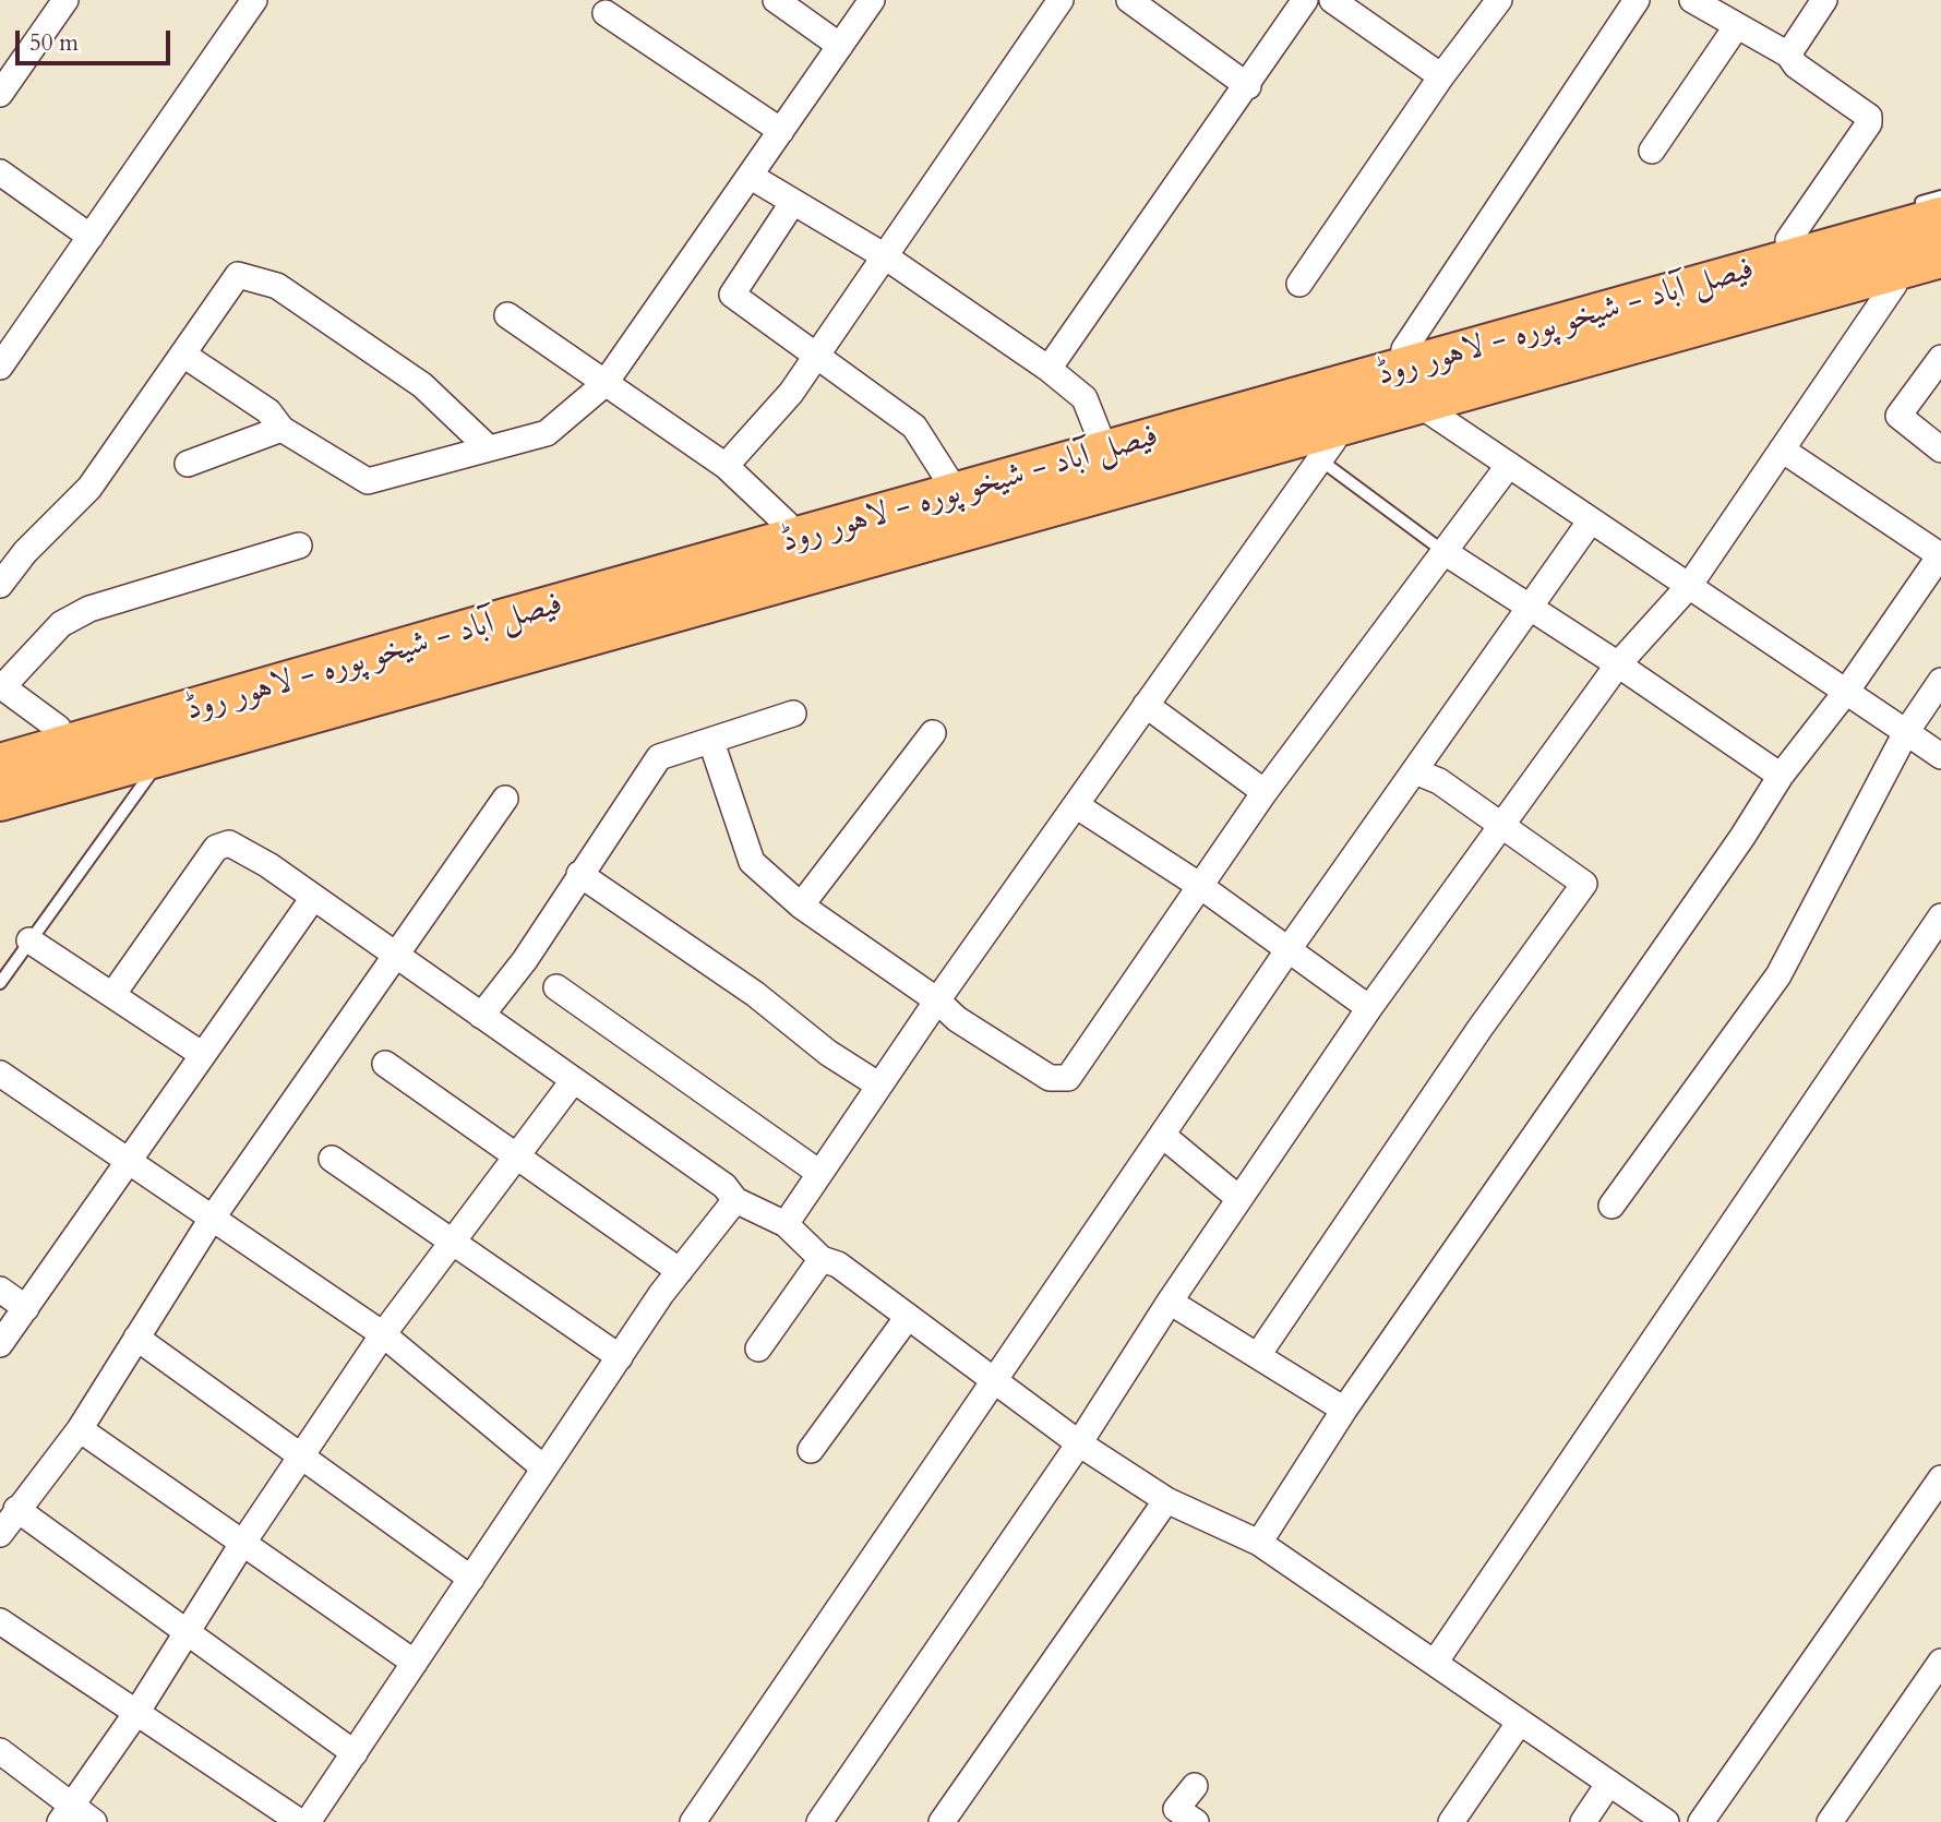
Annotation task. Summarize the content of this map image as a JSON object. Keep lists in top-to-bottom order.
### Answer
{
  "streets": {
    "highway": ["فیصل آباد - شیخو پورہ - لاہور روڈ"]
  },
  "scale_bar": "50 m"
}
